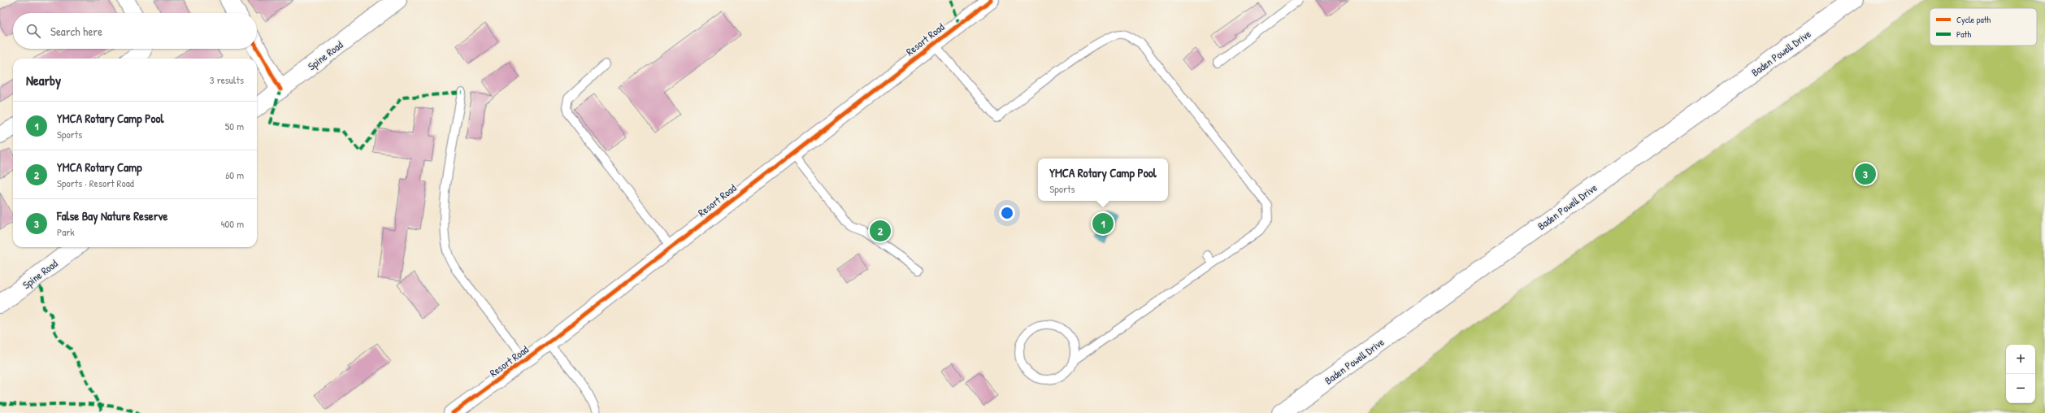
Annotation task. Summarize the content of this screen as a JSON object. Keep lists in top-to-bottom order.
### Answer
{
  "streets": {
    "main road": ["Baden Powell Drive", "Spine Road"],
    "street": ["Resort Road"]
  },
  "legend": ["Cycle path", "Path"],
  "page": {
    "search": "Search here",
    "heading": ["Nearby", "3 results"],
    "list": [
      {
        "mark": "1",
        "name": "YMCA Rotary Camp Pool",
        "note": "Sports",
        "value": "50 m"
      },
      {
        "mark": "2",
        "name": "YMCA Rotary Camp",
        "note": "Sports · Resort Road",
        "value": "60 m"
      },
      {
        "mark": "3",
        "name": "False Bay Nature Reserve",
        "note": "Park",
        "value": "400 m"
      }
    ],
    "popup": ["YMCA Rotary Camp Pool", "Sports"],
    "pins": ["3", "1", "2"],
    "map_buttons": ["+", "−"]
  }
}
